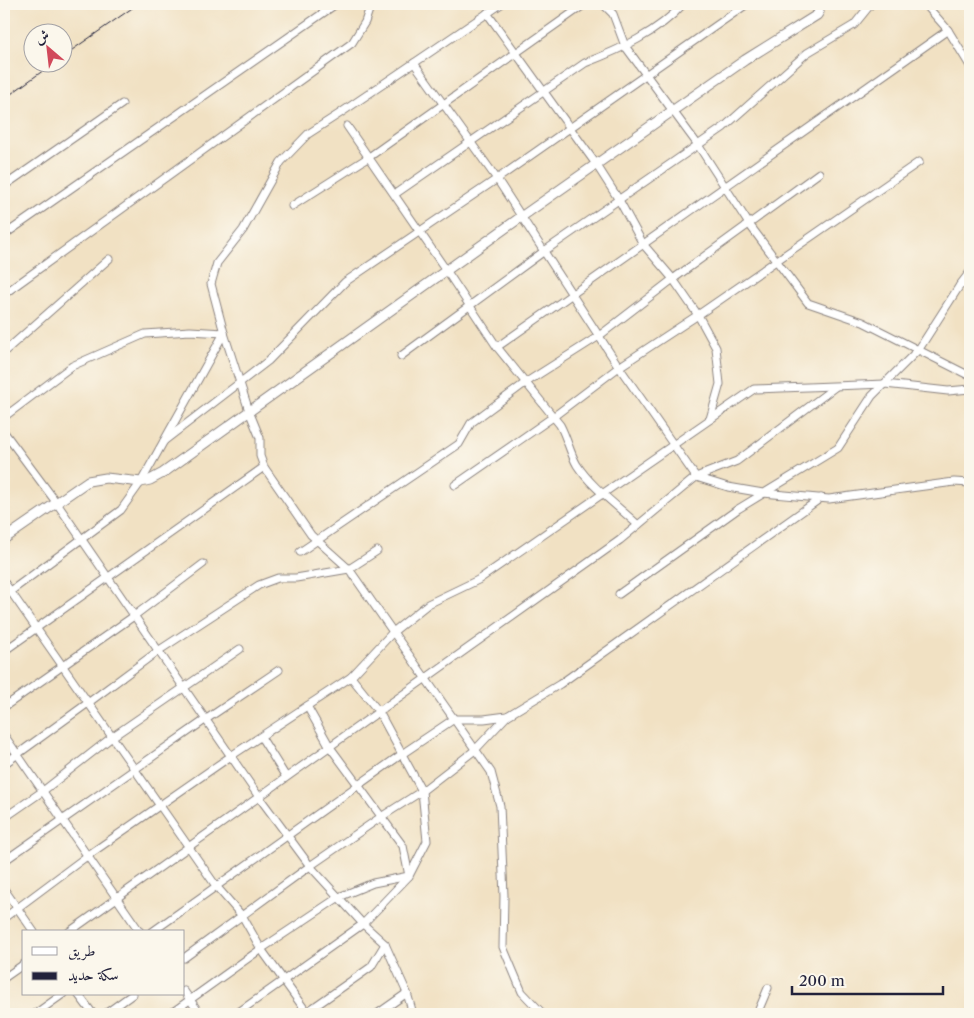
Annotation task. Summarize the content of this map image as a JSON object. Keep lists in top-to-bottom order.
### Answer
{
  "legend": ["طريق", "سكة حديد"],
  "scale_bar": "200 m",
  "north": "top left"
}
